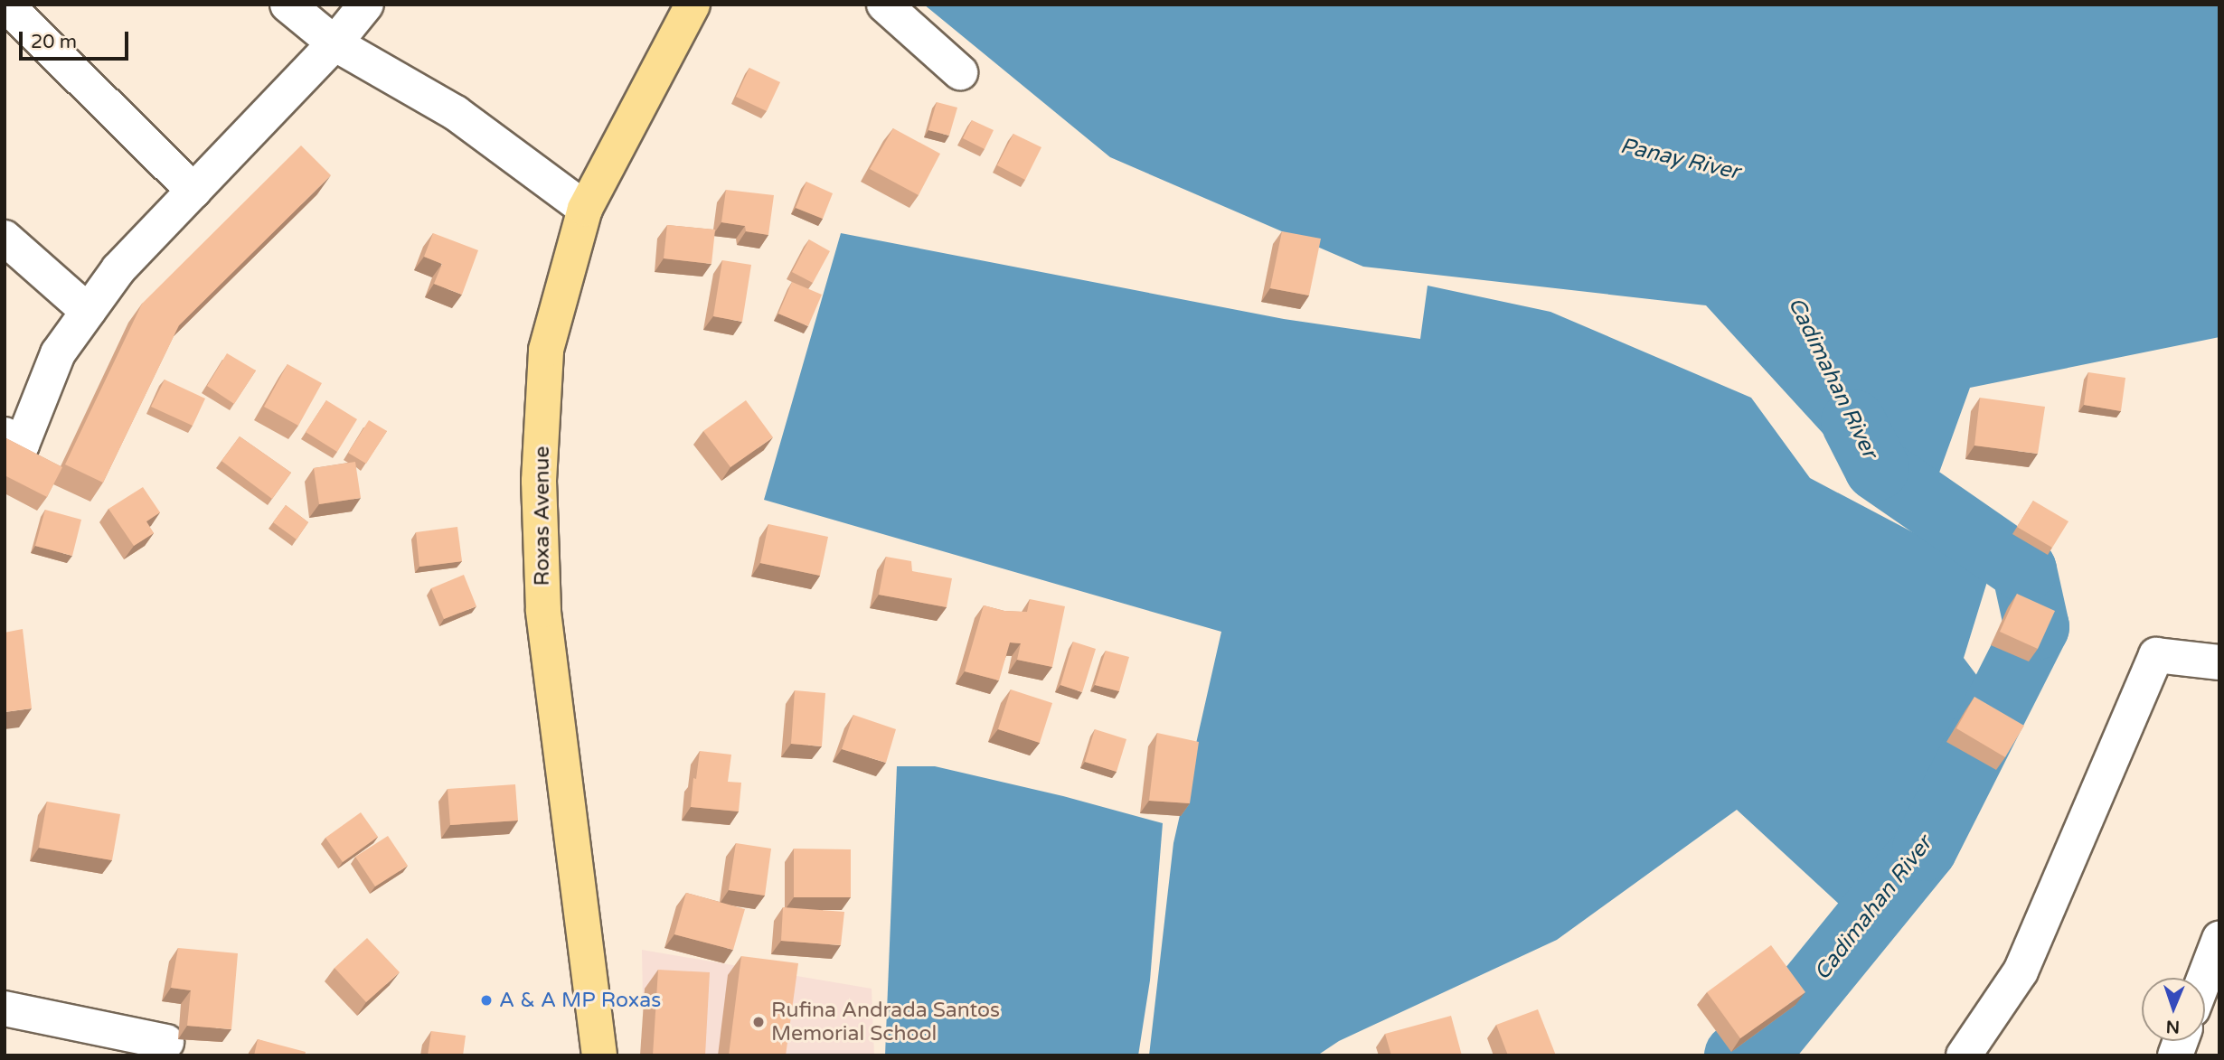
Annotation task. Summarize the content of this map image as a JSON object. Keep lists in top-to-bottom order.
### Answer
{
  "streets": {
    "main road": ["Roxas Avenue"]
  },
  "water": ["Panay River", "Cadimahan River"],
  "places": ["A & A MP Roxas", "Rufina Andrada Santos Memorial School"],
  "scale_bar": "20 m",
  "north": "bottom"
}
